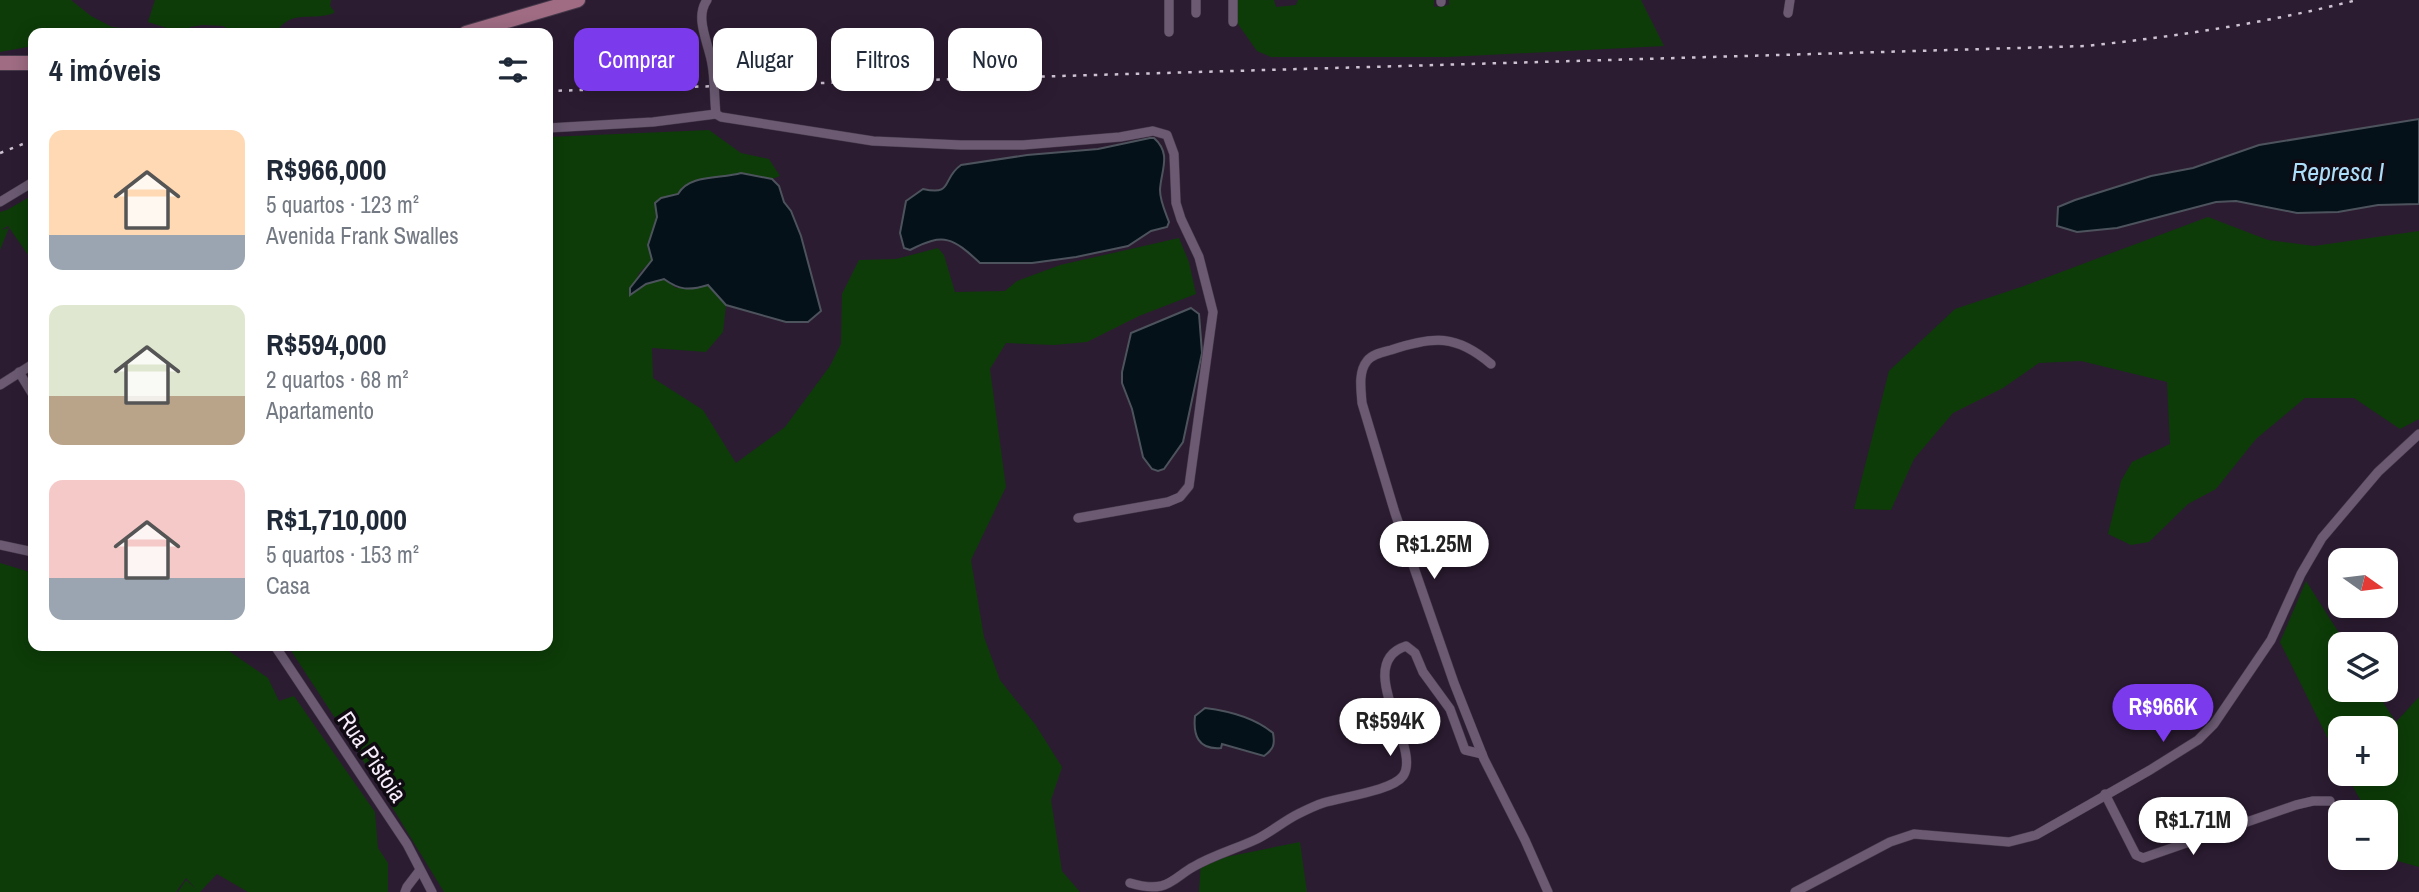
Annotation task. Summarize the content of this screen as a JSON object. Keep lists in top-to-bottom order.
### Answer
{
  "streets": {
    "street": ["Rua Pistoia"]
  },
  "water": ["Represa I"],
  "north": "right",
  "page": {
    "chip": [
      "Comprar",
      "Alugar",
      "Filtros",
      "Novo"
    ],
    "heading": "4 imóveis",
    "list": [
      {
        "name": "R$966,000",
        "note": "5 quartos · 123 m² · Avenida Frank Swalles"
      },
      {
        "name": "R$594,000",
        "note": "2 quartos · 68 m² · Apartamento"
      },
      {
        "name": "R$1,710,000",
        "note": "5 quartos · 153 m² · Casa"
      }
    ],
    "price": [
      "R$1.25M",
      "R$966K",
      "R$594K",
      "R$1.71M"
    ],
    "map_buttons": ["+", "−"]
  }
}
